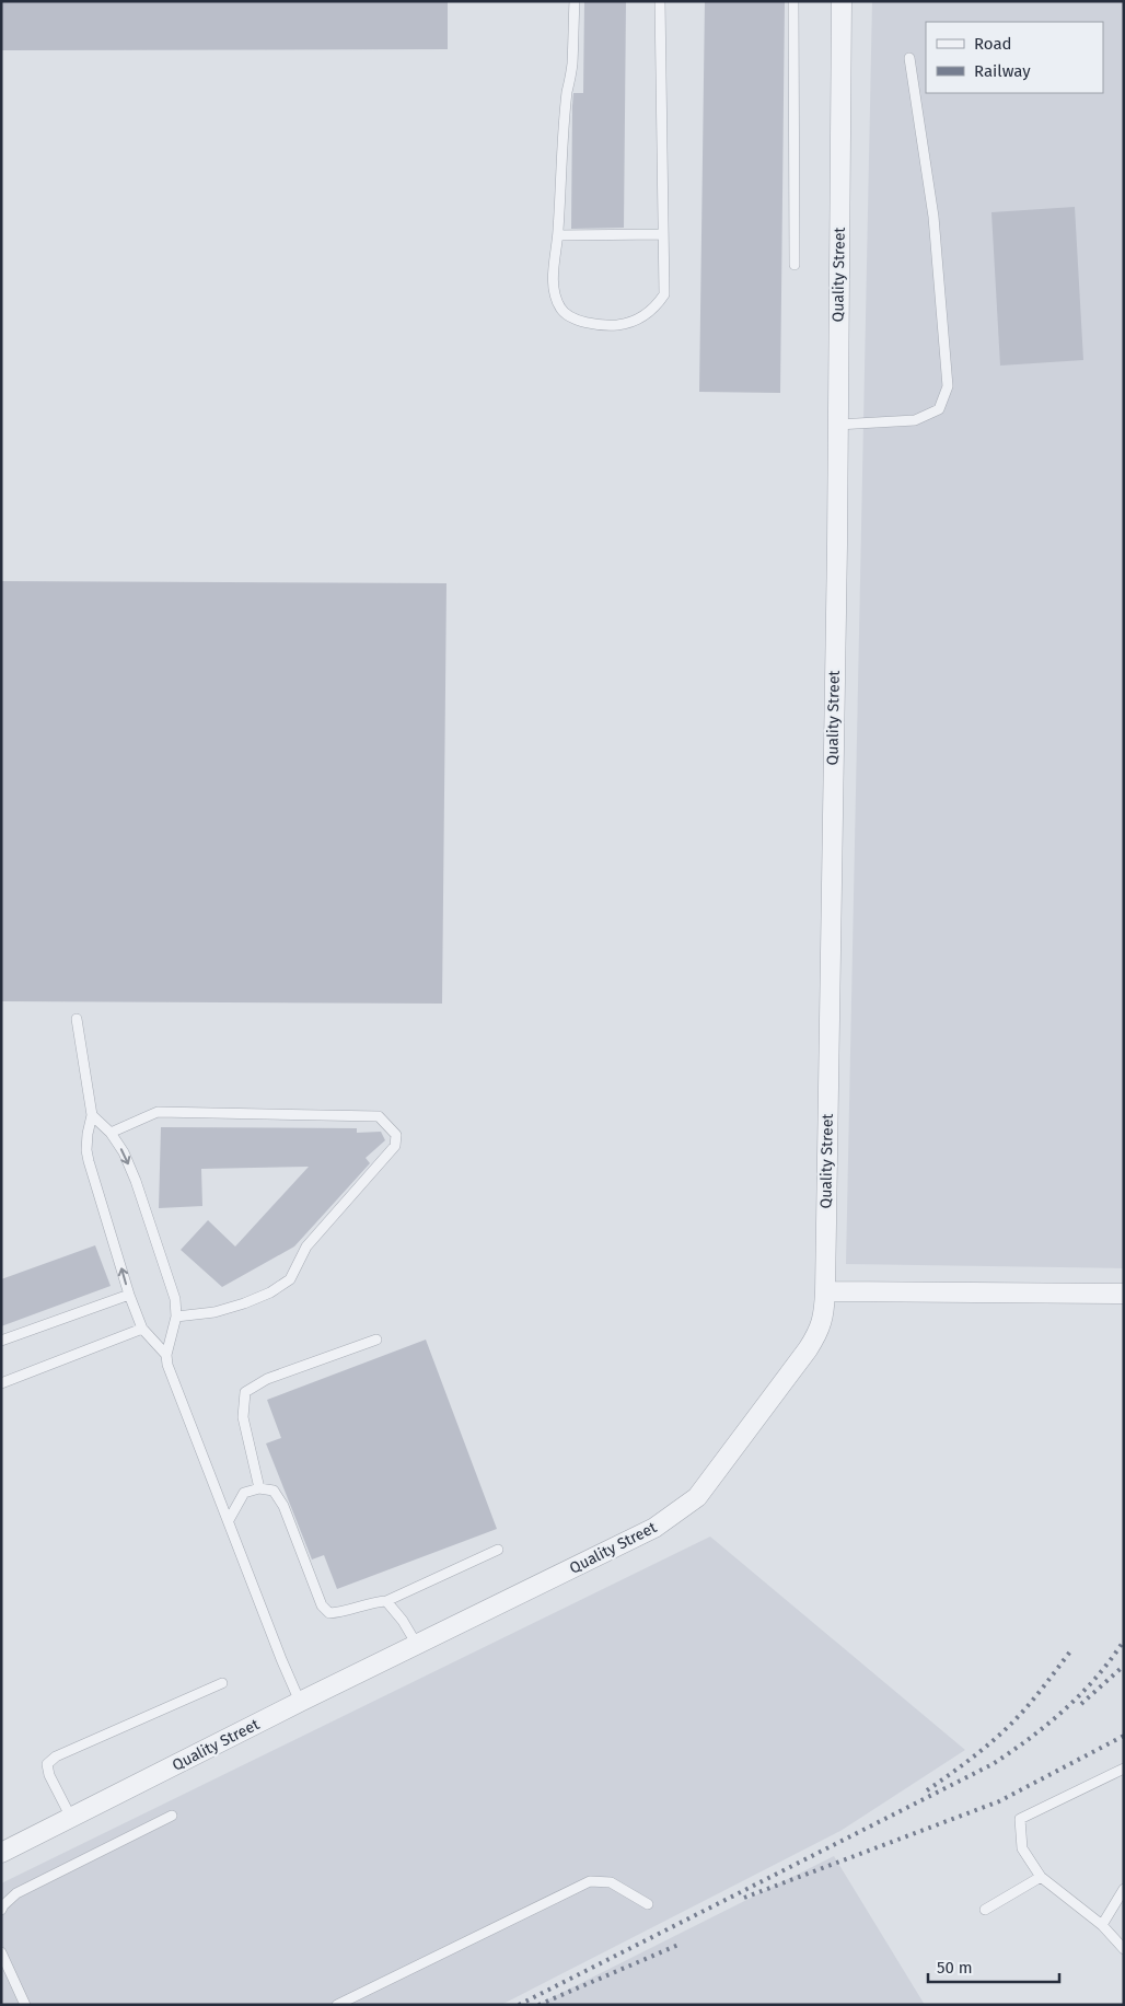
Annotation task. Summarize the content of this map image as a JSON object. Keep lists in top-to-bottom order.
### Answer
{
  "streets": {
    "street": ["Quality Street"]
  },
  "legend": ["Road", "Railway"],
  "scale_bar": "50 m"
}
